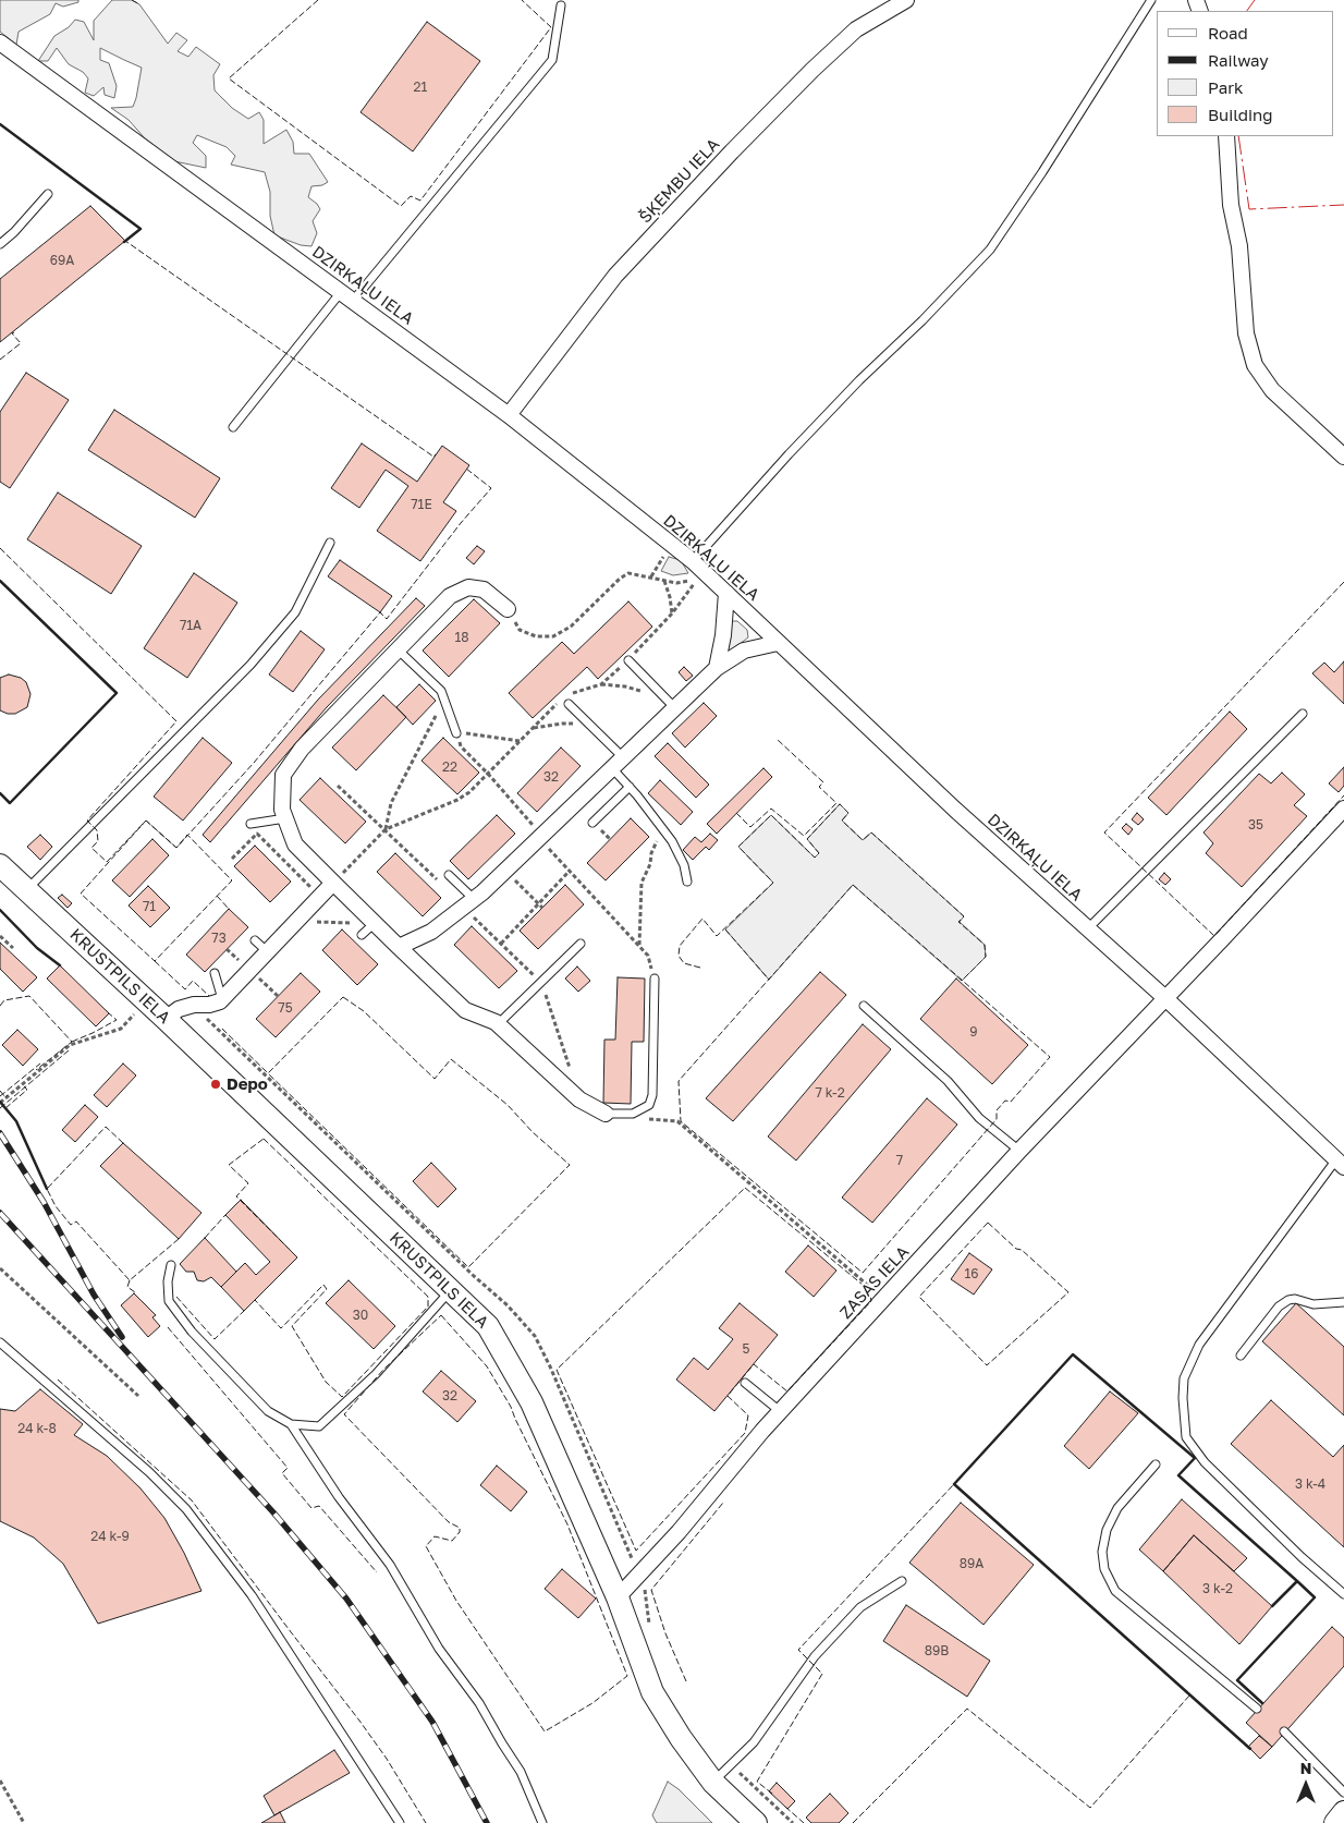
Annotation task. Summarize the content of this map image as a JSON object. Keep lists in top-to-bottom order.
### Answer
{
  "streets": {
    "main road": ["KRUSTPILS IELA"],
    "street": ["ŠĶEMBU IELA", "DZIRKAĻU IELA", "ZASAS IELA"]
  },
  "crossings": [
    ["ŠĶEMBU IELA", "DZIRKAĻU IELA"],
    ["DZIRKAĻU IELA", "ZASAS IELA"],
    ["KRUSTPILS IELA", "ZASAS IELA"]
  ],
  "places": ["Depo"],
  "house_numbers": [
    "21",
    "69A",
    "71E",
    "71A",
    "18",
    "22",
    "32",
    "35",
    "71",
    "73",
    "75",
    "9",
    "7 k-2",
    "7",
    "16",
    "30",
    "5",
    "32",
    "24 k-8",
    "3 k-4",
    "24 k-9",
    "89A",
    "3 k-2",
    "89B"
  ],
  "legend": [
    "Road",
    "Railway",
    "Park",
    "Building"
  ],
  "north": "top"
}
